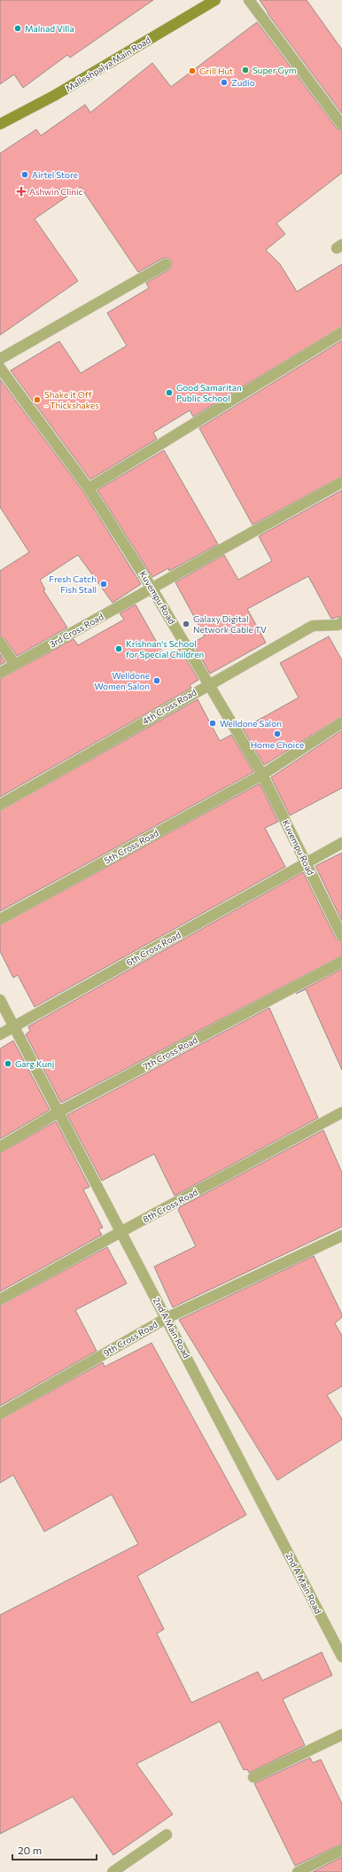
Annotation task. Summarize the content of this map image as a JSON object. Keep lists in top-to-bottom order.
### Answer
{
  "streets": {
    "main road": ["Malleshpalya Main Road"],
    "street": [
      "Kuvempu Road",
      "3rd Cross Road",
      "4th Cross Road",
      "5th Cross Road",
      "6th Cross Road",
      "7th Cross Road",
      "8th Cross Road",
      "2nd A Main Road",
      "9th Cross Road"
    ]
  },
  "crossings": [
    ["Kuvempu Road", "3rd Cross Road"],
    ["Kuvempu Road", "4th Cross Road"],
    ["Kuvempu Road", "5th Cross Road"],
    ["Kuvempu Road", "6th Cross Road"],
    ["6th Cross Road", "2nd A Main Road"],
    ["7th Cross Road", "2nd A Main Road"],
    ["8th Cross Road", "2nd A Main Road"],
    ["2nd A Main Road", "9th Cross Road"]
  ],
  "places": {
    "other": [
      "Malnad Villa",
      "Super Gym",
      "Grill Hut",
      "Zudio",
      "Airtel Store",
      "Good Samaritan Public School",
      "Shake it Off - Thickshakes",
      "Fresh Catch Fish Stall",
      "Galaxy Digital Network Cable TV",
      "Krishnan's School for Special Children",
      "Welldone Women Salon",
      "Welldone Salon",
      "Home Choice",
      "Garg Kunj"
    ],
    "health": ["Ashwin Clinic"]
  },
  "scale_bar": "20 m"
}
